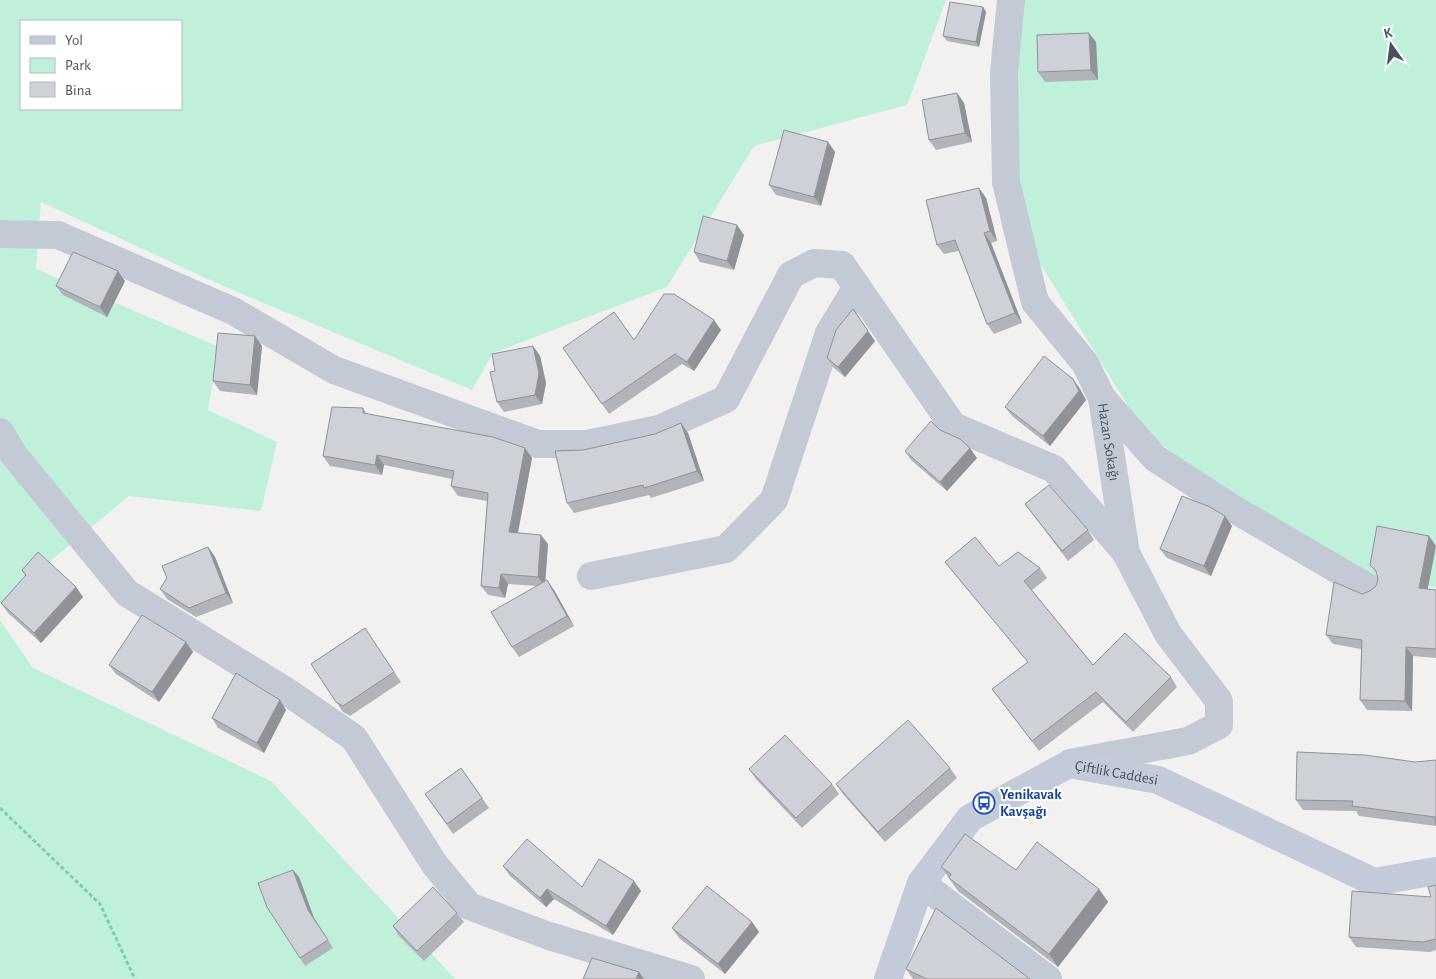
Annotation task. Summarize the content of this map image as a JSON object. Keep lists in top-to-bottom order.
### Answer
{
  "streets": {
    "street": ["Hazan Sokağı", "Çiftlik Caddesi"]
  },
  "crossings": [
    ["Hazan Sokağı", "Çiftlik Caddesi"]
  ],
  "places": {
    "bus stop": ["Yenikavak Kavşağı"]
  },
  "legend": ["Yol", "Park", "Bina"],
  "north": "top"
}
